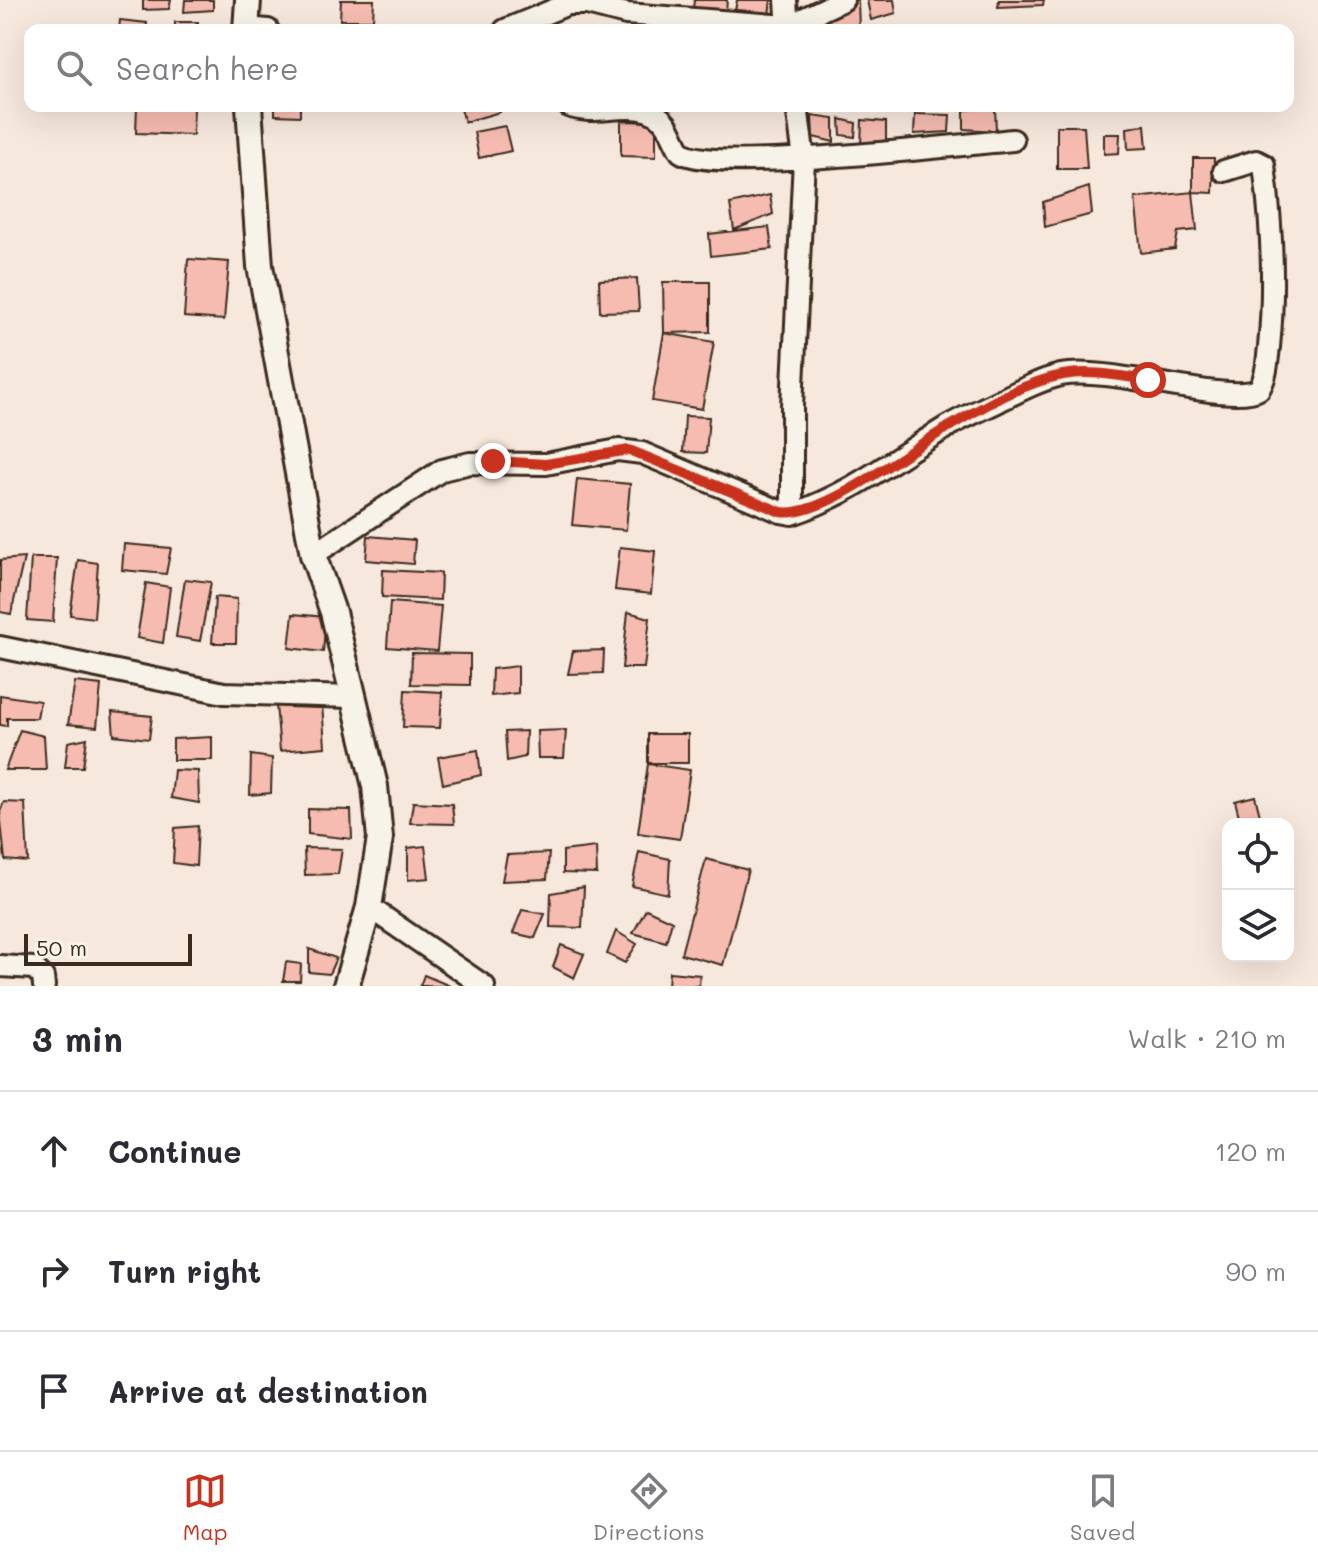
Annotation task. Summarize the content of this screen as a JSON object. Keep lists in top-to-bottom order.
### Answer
{
  "scale_bar": "50 m",
  "page": {
    "search": "Search here",
    "scale": "50 m",
    "heading": ["3 min", "Walk · 210 m"],
    "list": [
      ["Continue", "120 m"],
      ["Turn right", "90 m"],
      "Arrive at destination"
    ],
    "nav": ["Map", "Directions", "Saved"]
  }
}
